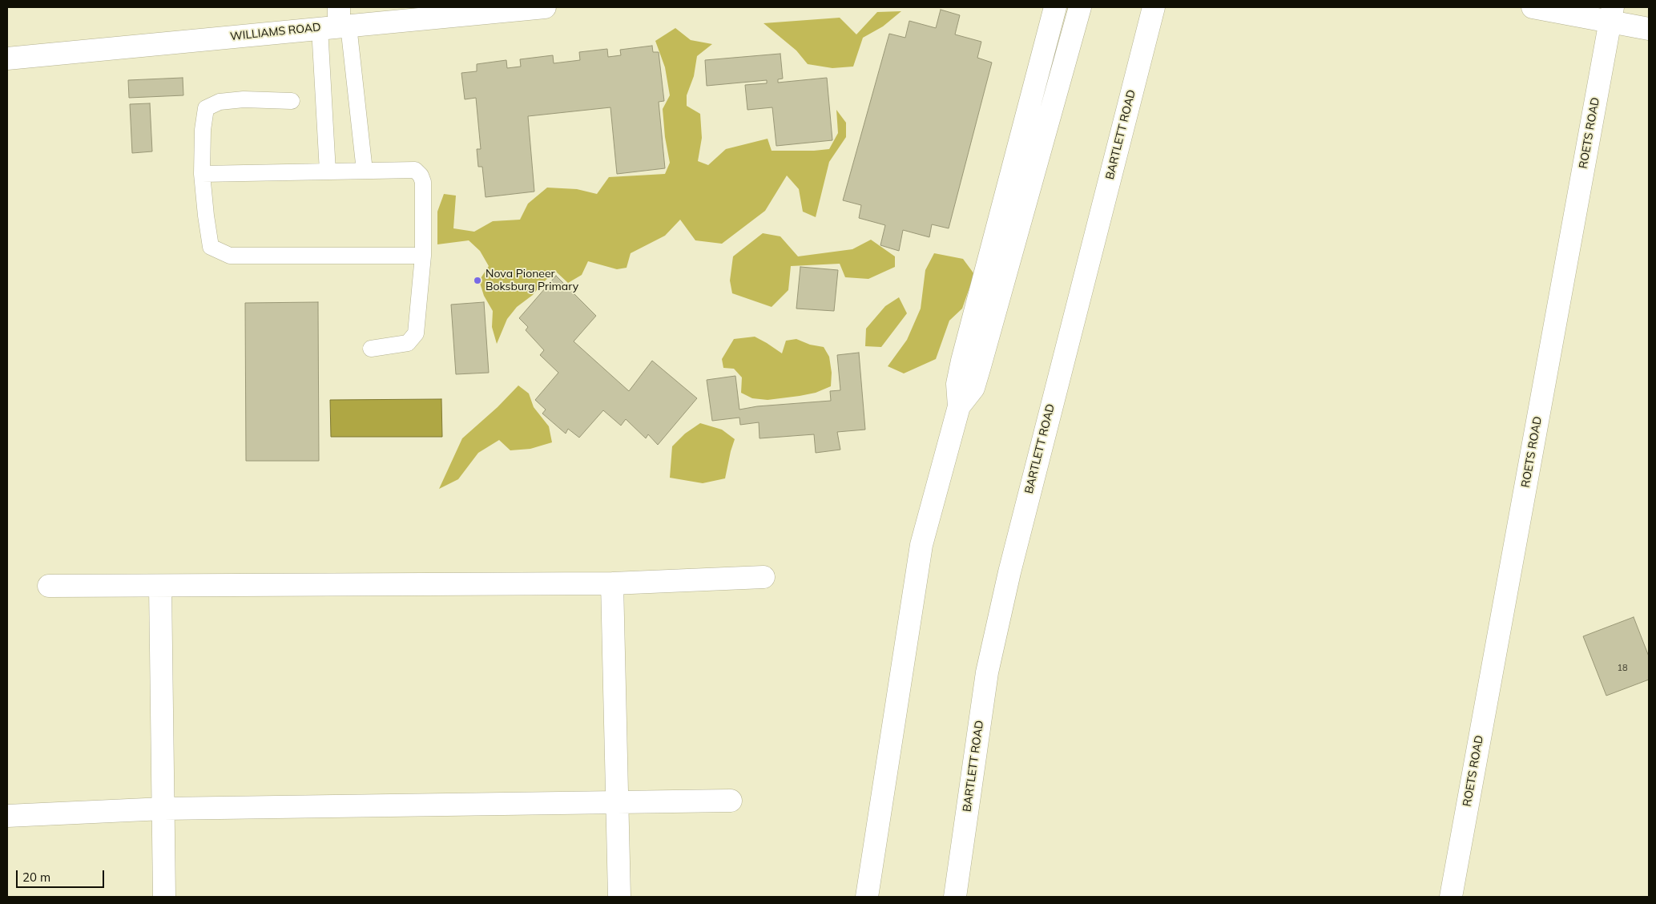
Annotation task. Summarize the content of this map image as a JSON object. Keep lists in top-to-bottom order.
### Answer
{
  "streets": {
    "street": ["WILLIAMS ROAD", "ROETS ROAD", "BARTLETT ROAD"]
  },
  "places": ["Nova Pioneer Boksburg Primary"],
  "house_numbers": ["18"],
  "scale_bar": "20 m"
}
